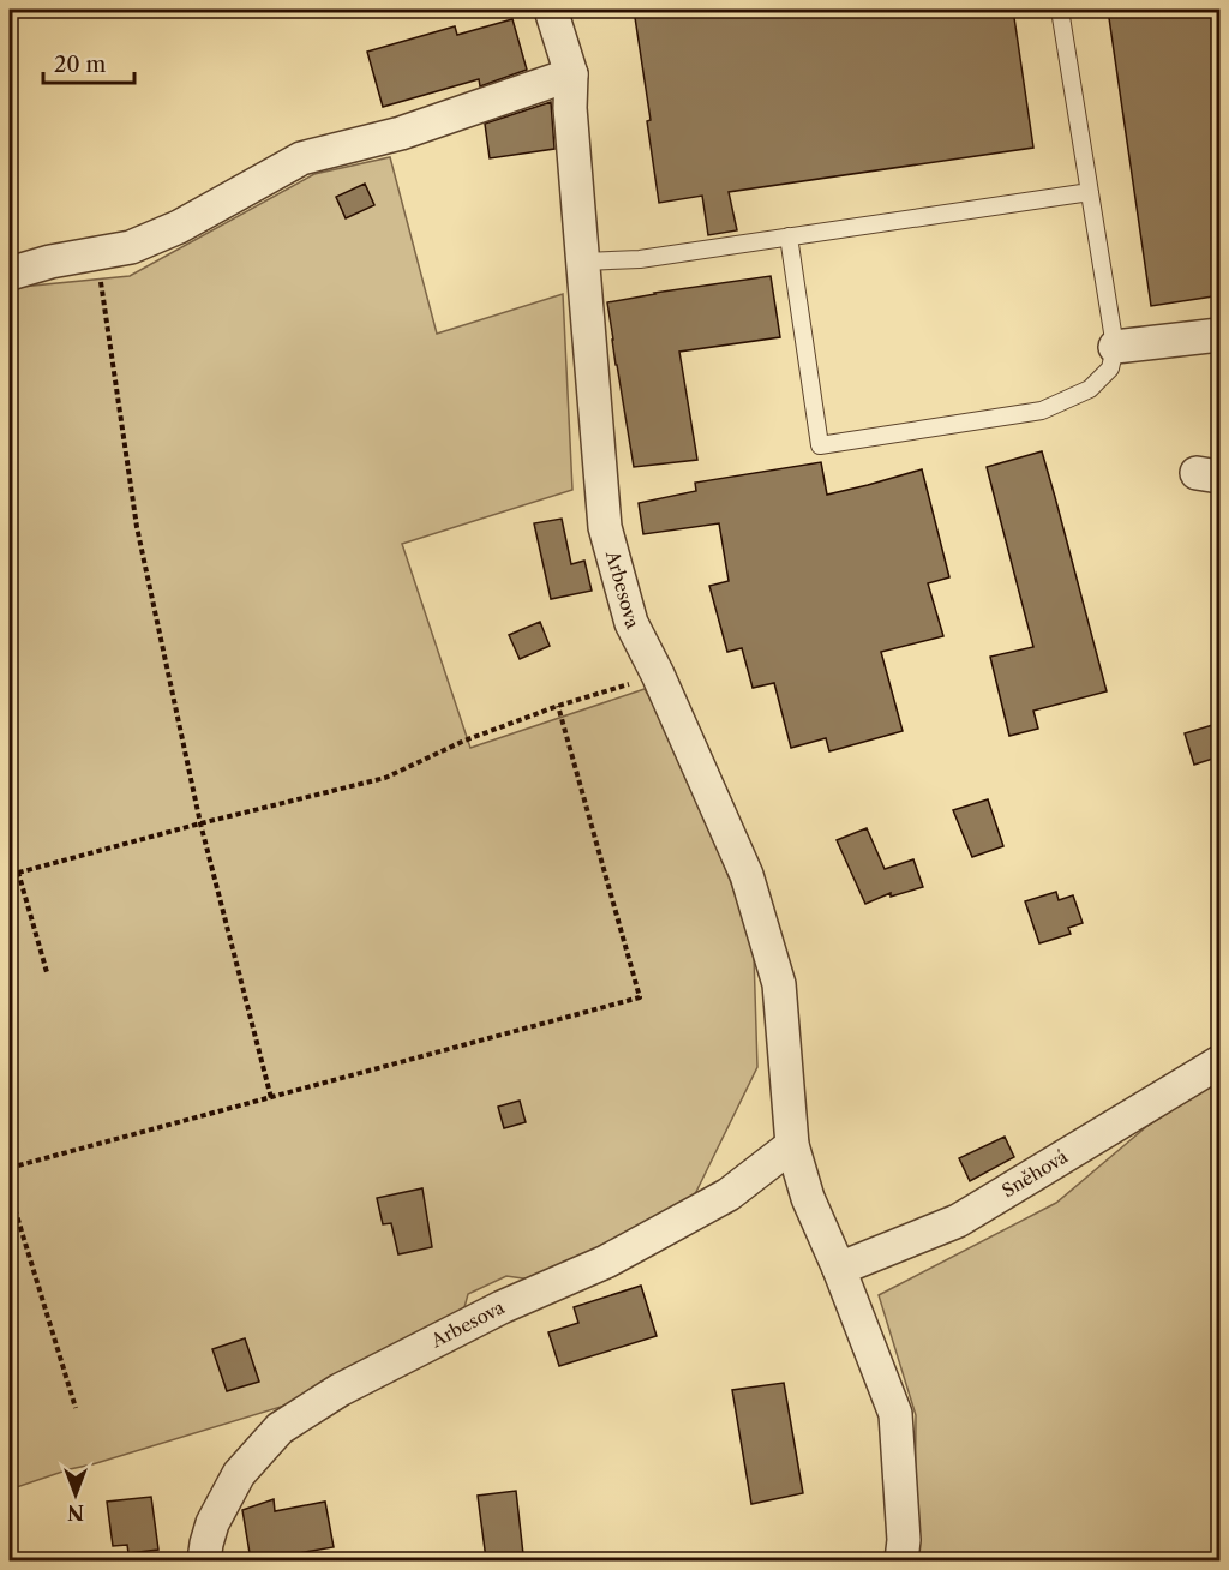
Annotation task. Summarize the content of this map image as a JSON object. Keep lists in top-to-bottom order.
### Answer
{
  "streets": {
    "street": ["Arbesova", "Sněhová"]
  },
  "crossings": [
    ["Arbesova", "Sněhová"]
  ],
  "scale_bar": "20 m",
  "north": "bottom"
}
